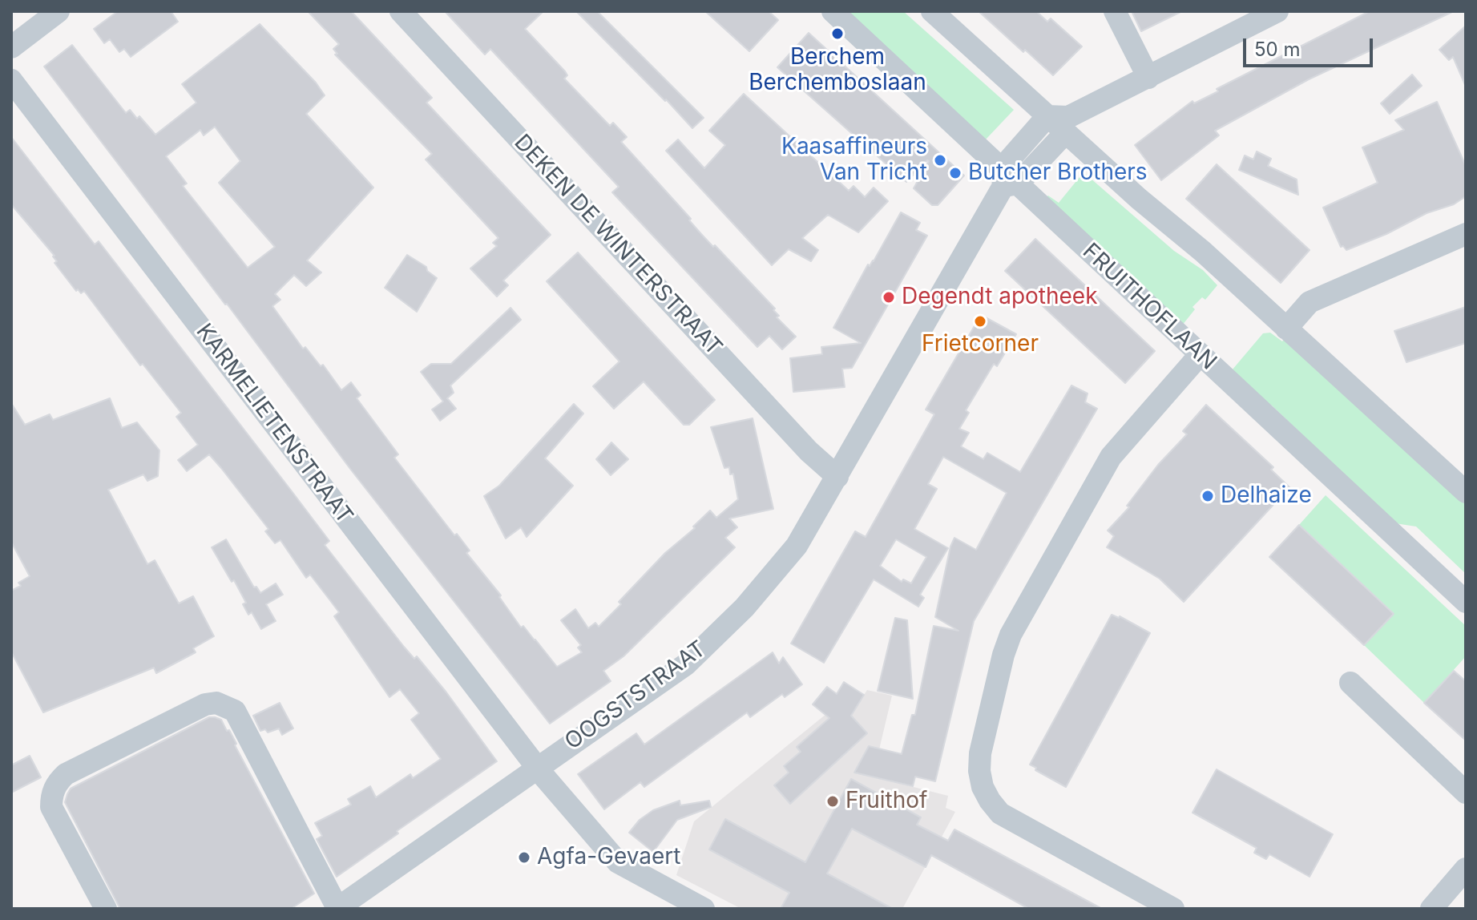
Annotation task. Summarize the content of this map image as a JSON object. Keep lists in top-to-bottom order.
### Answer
{
  "streets": {
    "street": [
      "DEKEN DE WINTERSTRAAT",
      "FRUITHOFLAAN",
      "KARMELIETENSTRAAT",
      "OOGSTSTRAAT"
    ]
  },
  "crossings": [
    ["DEKEN DE WINTERSTRAAT", "OOGSTSTRAAT"],
    ["FRUITHOFLAAN", "OOGSTSTRAAT"],
    ["KARMELIETENSTRAAT", "OOGSTSTRAAT"]
  ],
  "places": [
    "Berchem Berchemboslaan",
    "Kaasaffineurs Van Tricht",
    "Butcher Brothers",
    "Degendt apotheek",
    "Frietcorner",
    "Delhaize",
    "Fruithof",
    "Agfa-Gevaert"
  ],
  "scale_bar": "50 m"
}
